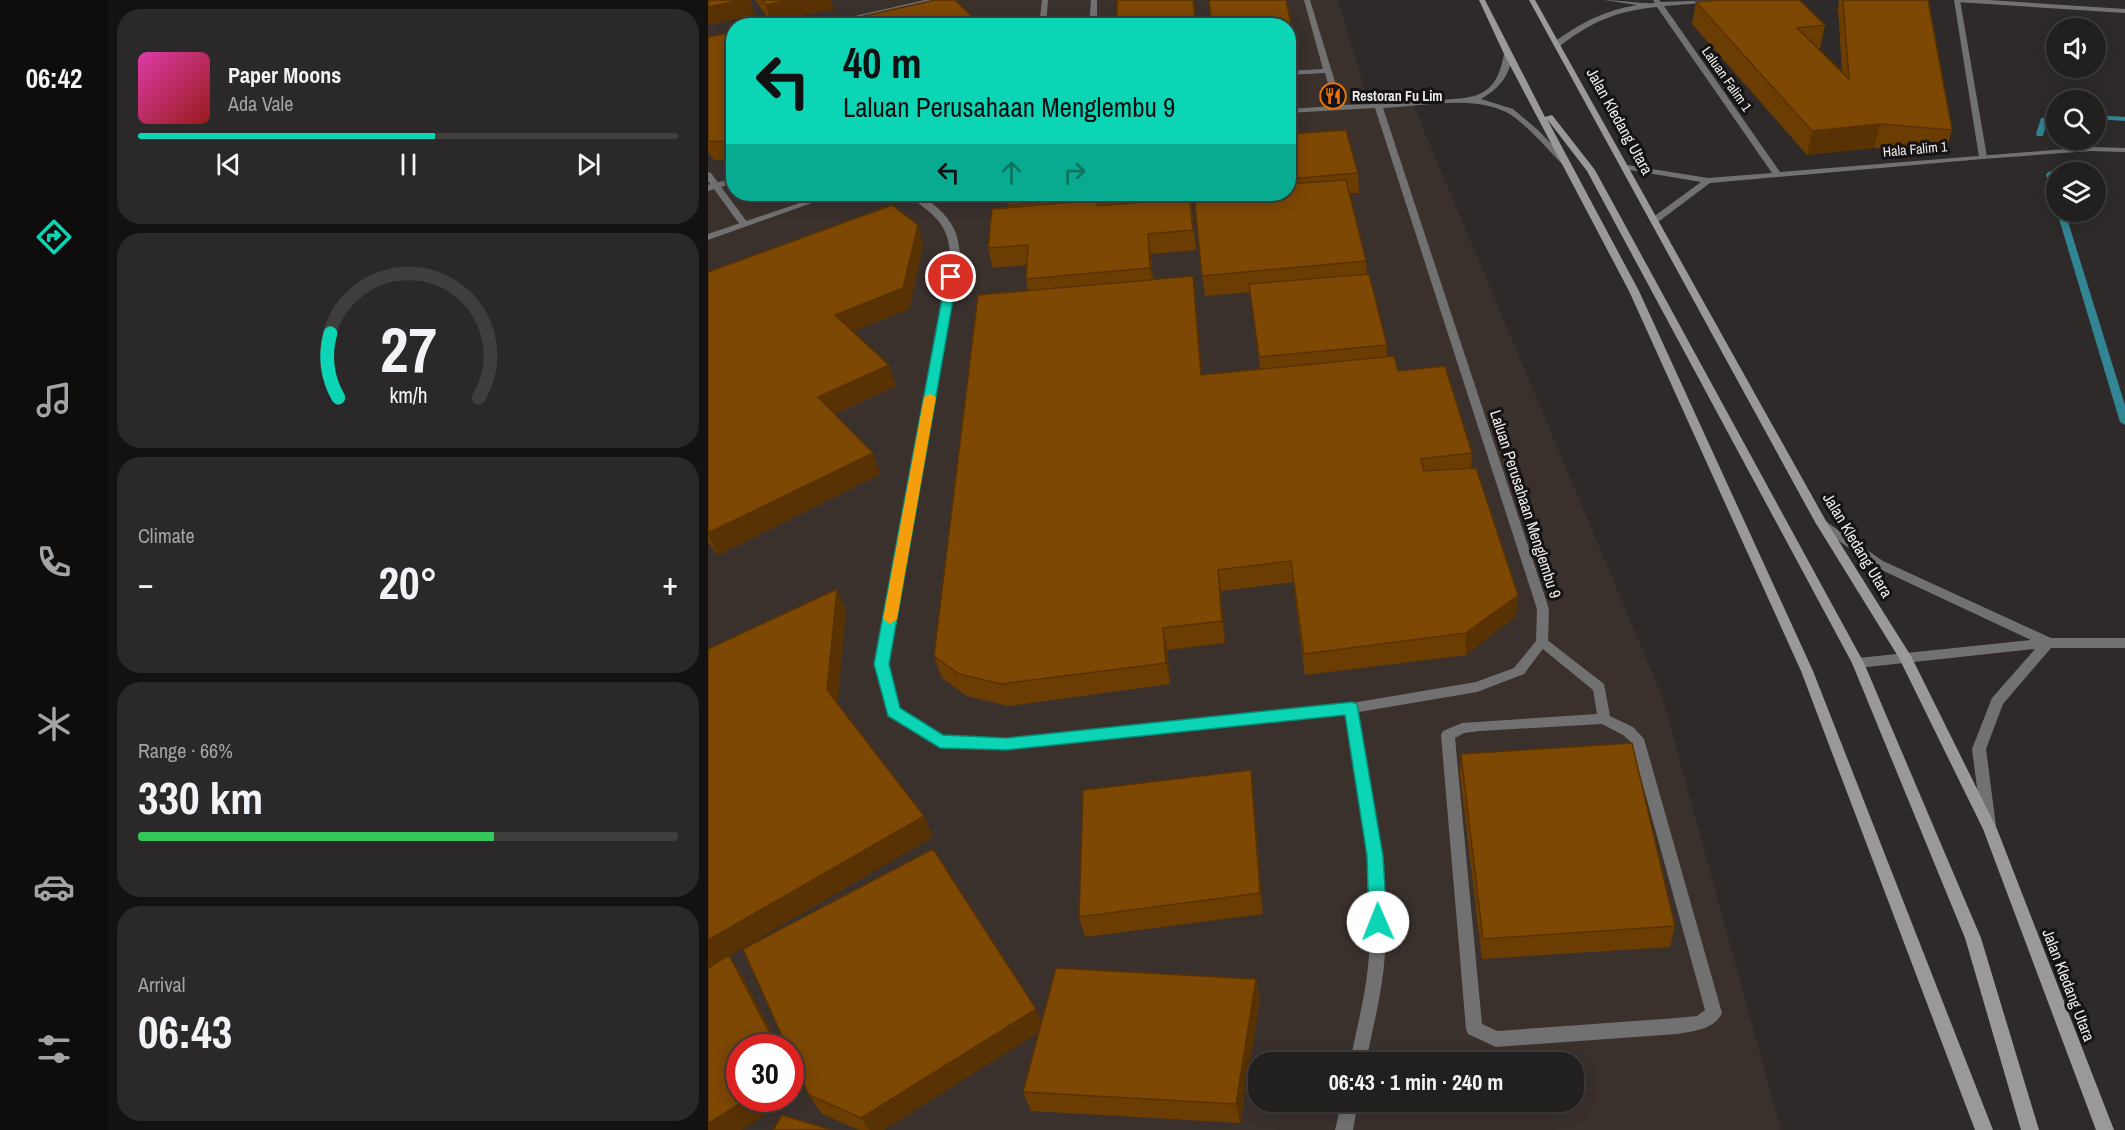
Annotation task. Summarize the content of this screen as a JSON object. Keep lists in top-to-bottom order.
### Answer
{
  "streets": {
    "main road": ["Jalan Kledang Utara"],
    "street": ["Laluan Falim 1", "Hala Falim 1", "Laluan Perusahaan Menglembu 9"]
  },
  "crossings": [
    ["Laluan Falim 1", "Hala Falim 1"],
    ["Jalan Kledang Utara", "Hala Falim 1"]
  ],
  "places": {
    "restaurant": ["Restoran Fu Lim"]
  },
  "page": {
    "tabs": "06:42",
    "turn": ["40 m", "Laluan Perusahaan Menglembu 9"],
    "song": ["Paper Moons", "Ada Vale"],
    "tile": [
      "Climate",
      ["Range · 66%", "330 km"],
      ["Arrival", "06:43"]
    ],
    "heat": ["−", "20°", "+"],
    "limit": "30",
    "trip": "06:43 · 1 min · 240 m",
    "gauge": ["27", "km/h"]
  }
}
